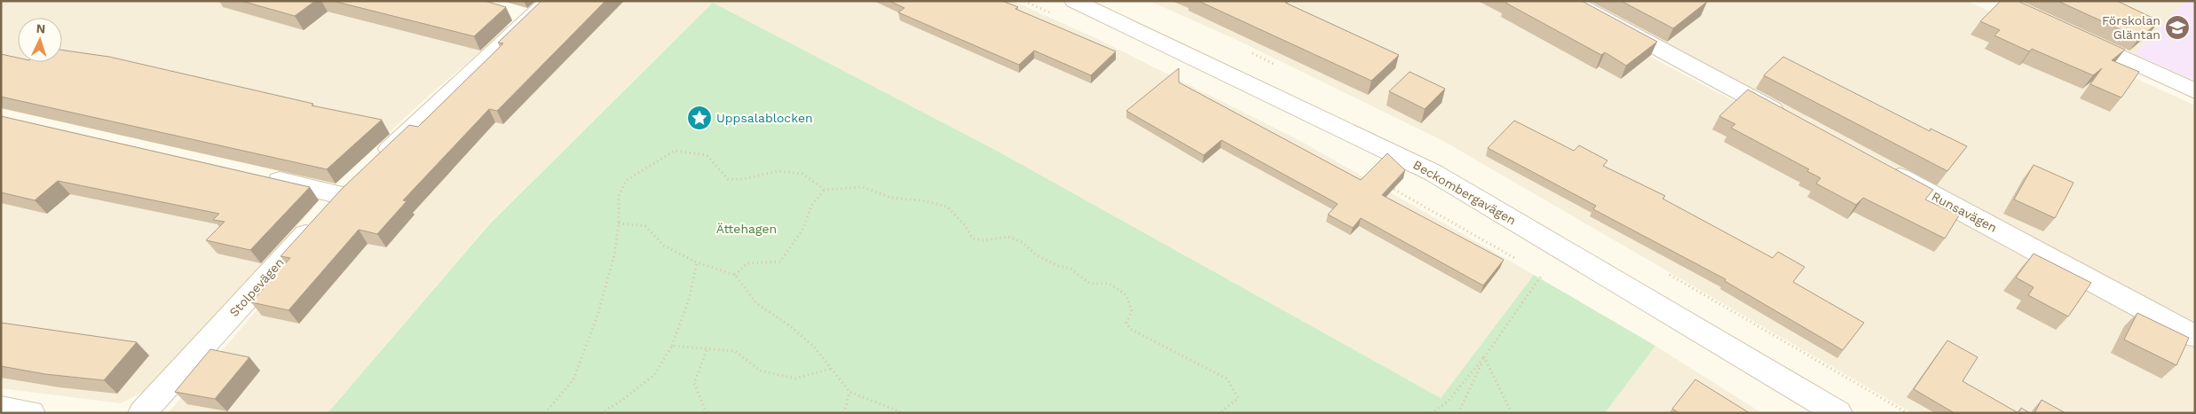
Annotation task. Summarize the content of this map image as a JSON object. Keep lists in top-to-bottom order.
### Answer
{
  "streets": {
    "street": ["Beckombergavägen", "Runsavägen", "Stolpevägen"]
  },
  "parks": ["Ättehagen"],
  "places": {
    "school or university": ["Förskolan Gläntan"],
    "place": ["Uppsalablocken"]
  },
  "north": "top"
}
